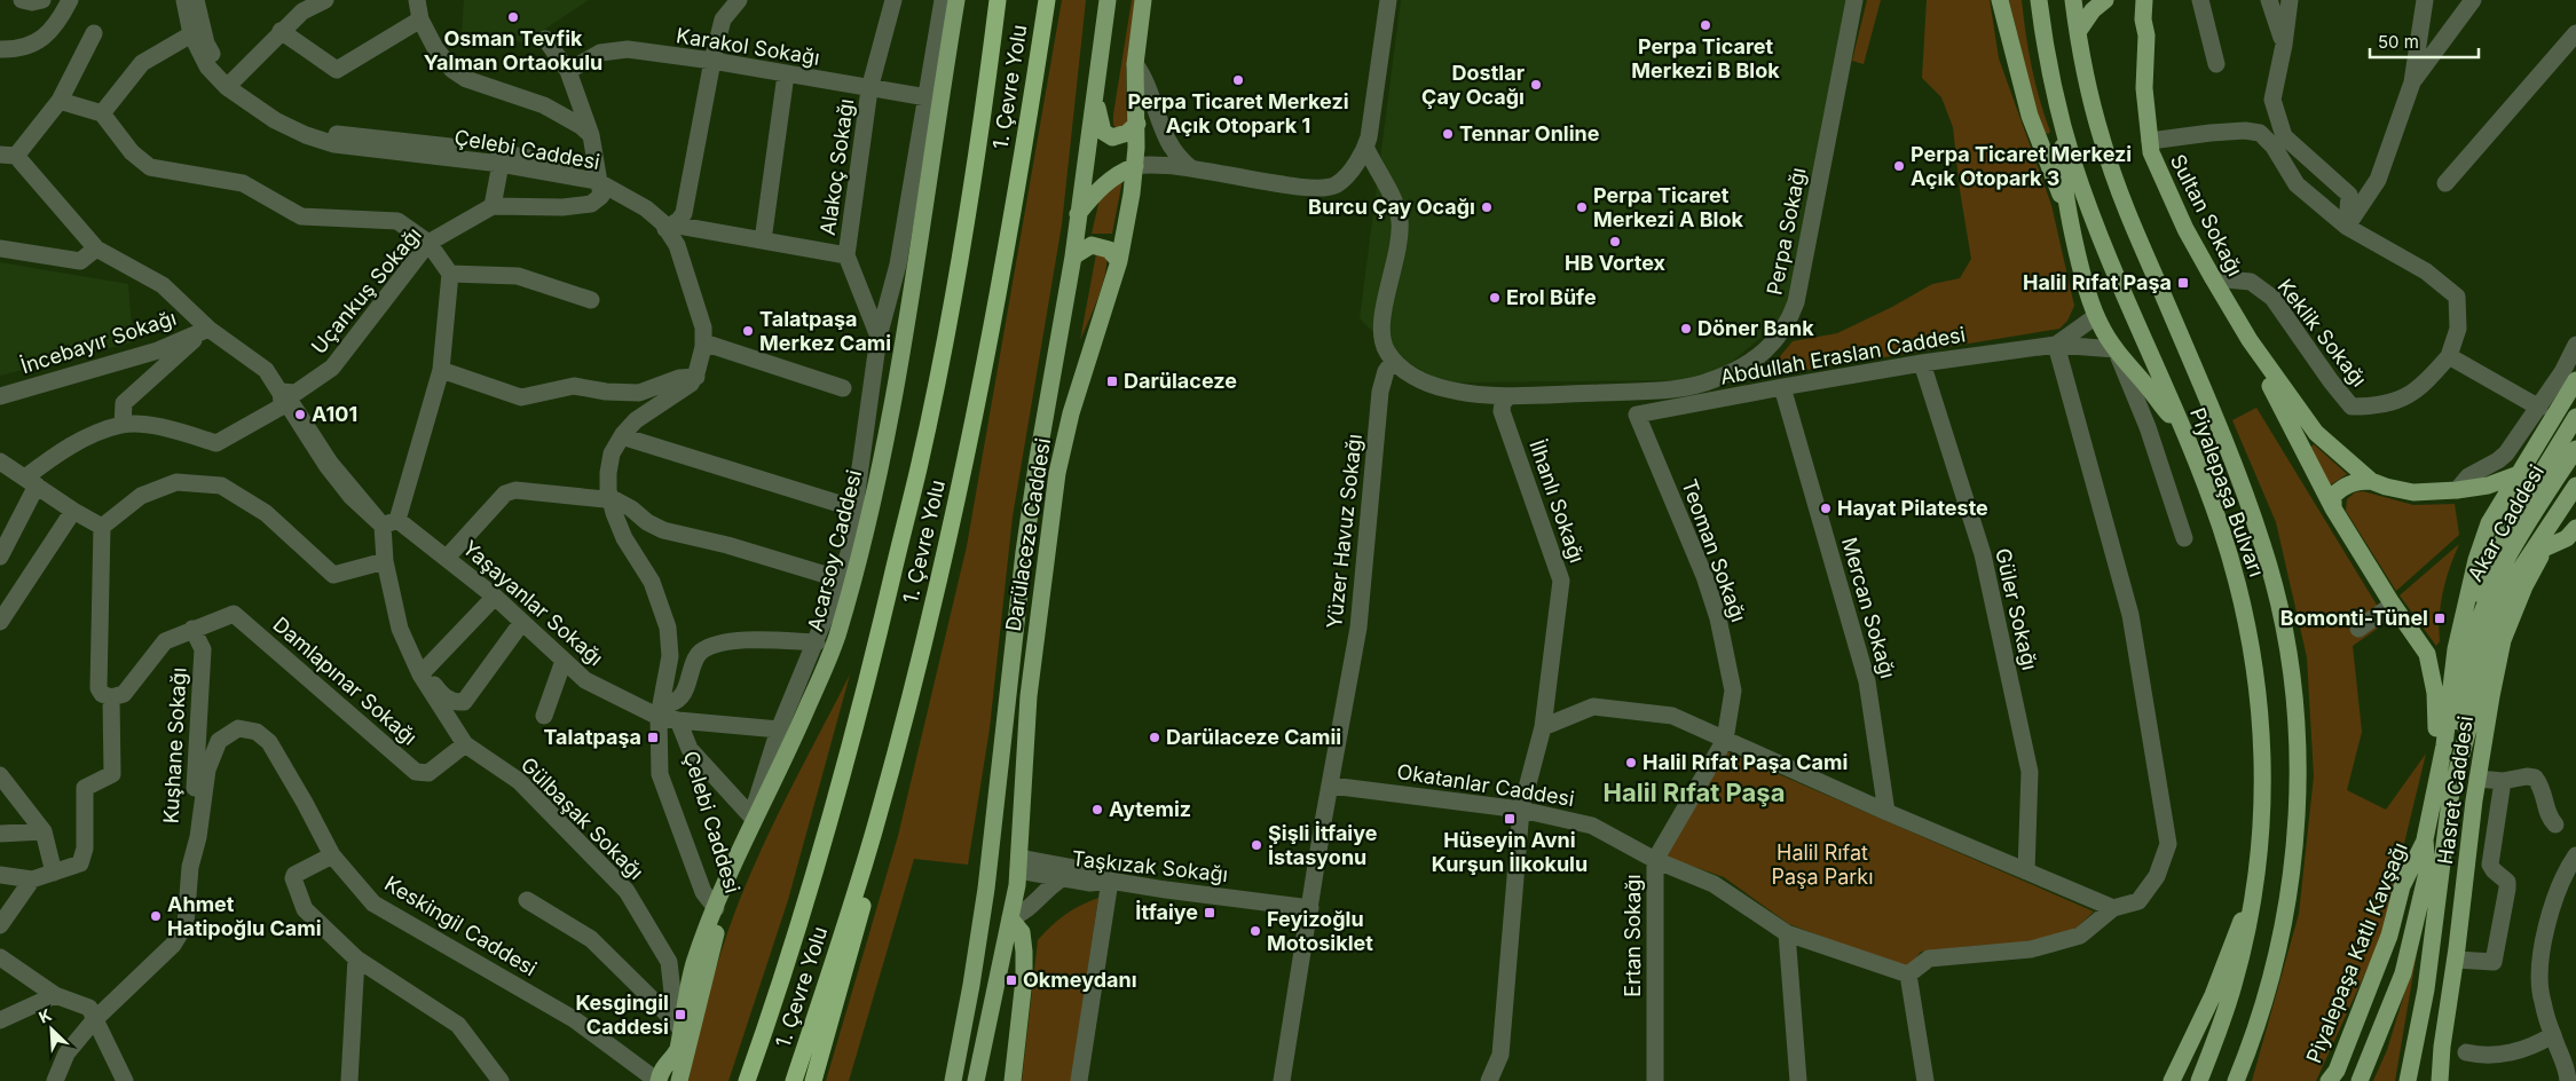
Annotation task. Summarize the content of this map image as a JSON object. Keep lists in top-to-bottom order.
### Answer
{
  "streets": {
    "highway": ["1. Çevre Yolu"],
    "main road": [
      "Sultan Sokağı",
      "Piyalepaşa Bulvarı",
      "Akar Caddesi",
      "Darülaceze Caddesi",
      "Acarsoy Caddesi",
      "Hasret Caddesi",
      "Piyalepaşa Katlı Kavşağı"
    ],
    "street": [
      "Karakol Sokağı",
      "Çelebi Caddesi",
      "Alakoç Sokağı",
      "Perpa Sokağı",
      "Uçankuş Sokağı",
      "Keklik Sokağı",
      "İncebayır Sokağı",
      "Abdullah Eraslan Caddesi",
      "İlhanlı Sokağı",
      "Yüzer Havuz Sokağı",
      "Teoman Sokağı",
      "Yaşayanlar Sokağı",
      "Mercan Sokağı",
      "Güler Sokağı",
      "Damlapınar Sokağı",
      "Kuşhane Sokağı",
      "Okatanlar Caddesi",
      "Gülbaşak Sokağı",
      "Taşkızak Sokağı",
      "Keskingil Caddesi",
      "Ertan Sokağı"
    ]
  },
  "crossings": [
    ["Karakol Sokağı", "Alakoç Sokağı"],
    ["Çelebi Caddesi", "Acarsoy Caddesi"],
    ["Çelebi Caddesi", "Yaşayanlar Sokağı"],
    ["Sultan Sokağı", "Keklik Sokağı"],
    ["Perpa Sokağı", "İlhanlı Sokağı"],
    ["Perpa Sokağı", "Yüzer Havuz Sokağı"],
    ["Uçankuş Sokağı", "Yaşayanlar Sokağı"],
    ["İncebayır Sokağı", "Yaşayanlar Sokağı"],
    ["Abdullah Eraslan Caddesi", "Teoman Sokağı"],
    ["Abdullah Eraslan Caddesi", "Mercan Sokağı"],
    ["Abdullah Eraslan Caddesi", "Güler Sokağı"],
    ["İlhanlı Sokağı", "Okatanlar Caddesi"],
    ["Akar Caddesi", "Hasret Caddesi"],
    ["Yüzer Havuz Sokağı", "Okatanlar Caddesi"],
    ["Yüzer Havuz Sokağı", "Taşkızak Sokağı"],
    ["Darülaceze Caddesi", "Taşkızak Sokağı"],
    ["Acarsoy Caddesi", "Gülbaşak Sokağı"],
    ["Acarsoy Caddesi", "Keskingil Caddesi"],
    ["Teoman Sokağı", "Ertan Sokağı"],
    ["Yaşayanlar Sokağı", "Gülbaşak Sokağı"],
    ["Damlapınar Sokağı", "Kuşhane Sokağı"],
    ["Damlapınar Sokağı", "Gülbaşak Sokağı"],
    ["Kuşhane Sokağı", "Keskingil Caddesi"],
    ["Okatanlar Caddesi", "Ertan Sokağı"],
    ["Hasret Caddesi", "Piyalepaşa Katlı Kavşağı"]
  ],
  "districts": ["Halil Rıfat Paşa"],
  "parks": ["Halil Rıfat Paşa Parkı"],
  "places": {
    "other": [
      "Osman Tevfik Yalman Ortaokulu",
      "Perpa Ticaret Merkezi B Blok",
      "Perpa Ticaret Merkezi Açık Otopark 1",
      "Dostlar Çay Ocağı",
      "Tennar Online",
      "Perpa Ticaret Merkezi Açık Otopark 3",
      "Burcu Çay Ocağı",
      "Perpa Ticaret Merkezi A Blok",
      "HB Vortex",
      "Erol Büfe",
      "Döner Bank",
      "Talatpaşa Merkez Cami",
      "A101",
      "Hayat Pilateste",
      "Darülaceze Camii",
      "Halil Rıfat Paşa Cami",
      "Aytemiz",
      "Şişli İtfaiye İstasyonu",
      "Ahmet Hatipoğlu Cami",
      "Feyizoğlu Motosiklet"
    ],
    "transit": [
      "Halil Rıfat Paşa",
      "Darülaceze",
      "Bomonti-Tünel",
      "Talatpaşa",
      "Hüseyin Avni Kurşun İlkokulu",
      "İtfaiye",
      "Okmeydanı",
      "Kesgingil Caddesi"
    ]
  },
  "scale_bar": "50 m",
  "north": "top left"
}
